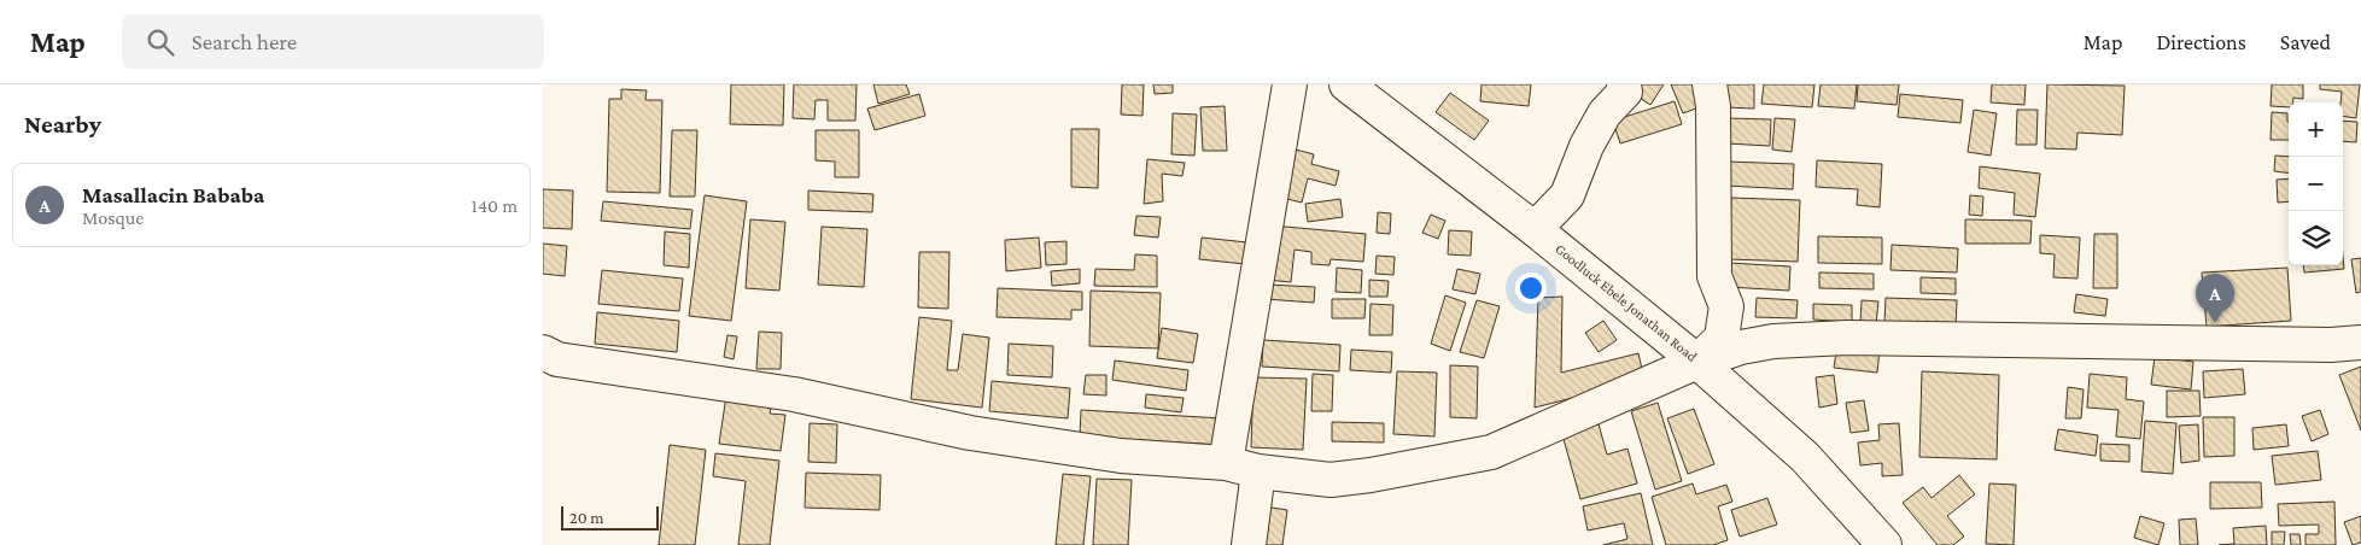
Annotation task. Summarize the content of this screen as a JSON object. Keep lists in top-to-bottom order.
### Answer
{
  "streets": {
    "street": ["Goodluck Ebele Jonathan Road"]
  },
  "scale_bar": "20 m",
  "page": {
    "header": "Map",
    "search": "Search here",
    "nav": ["Map", "Directions", "Saved"],
    "heading": "Nearby",
    "map_buttons": ["+", "−"],
    "list": [
      {
        "mark": "A",
        "name": "Masallacin Bababa",
        "note": "Mosque",
        "value": "140 m"
      }
    ],
    "pins": "A",
    "scale": "20 m"
  }
}
